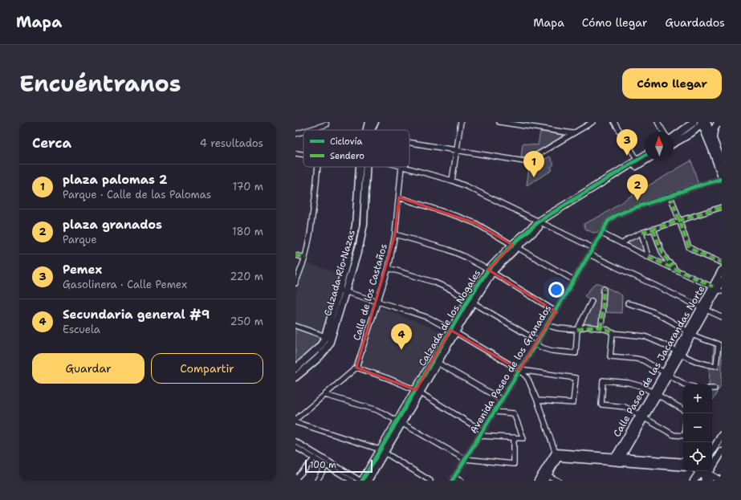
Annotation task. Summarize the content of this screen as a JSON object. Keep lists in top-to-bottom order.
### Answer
{
  "streets": {
    "street": [
      "Calzada Río Nazas",
      "Calle de los Castaños",
      "Calzada de los Nogales",
      "Calle Paseo de las Jacarandas Norte",
      "Avenida Paseo de los Granados"
    ]
  },
  "legend": ["Ciclovía", "Sendero"],
  "scale_bar": "100 m",
  "north": "top",
  "page": {
    "header": "Mapa",
    "nav": ["Mapa", "Cómo llegar", "Guardados"],
    "title": "Encuéntranos",
    "buttons": [
      "Cómo llegar",
      ["Guardar", "Compartir"]
    ],
    "heading": ["Cerca", "4 resultados"],
    "pins": [
      "3",
      "1",
      "2",
      "4"
    ],
    "list": [
      {
        "mark": "1",
        "name": "plaza palomas 2",
        "note": "Parque · Calle de las Palomas",
        "value": "170 m"
      },
      {
        "mark": "2",
        "name": "plaza granados",
        "note": "Parque",
        "value": "180 m"
      },
      {
        "mark": "3",
        "name": "Pemex",
        "note": "Gasolinera · Calle Pemex",
        "value": "220 m"
      },
      {
        "mark": "4",
        "name": "Secundaria general #9",
        "note": "Escuela",
        "value": "250 m"
      }
    ],
    "map_buttons": ["+", "−"],
    "scale": "100 m"
  }
}
